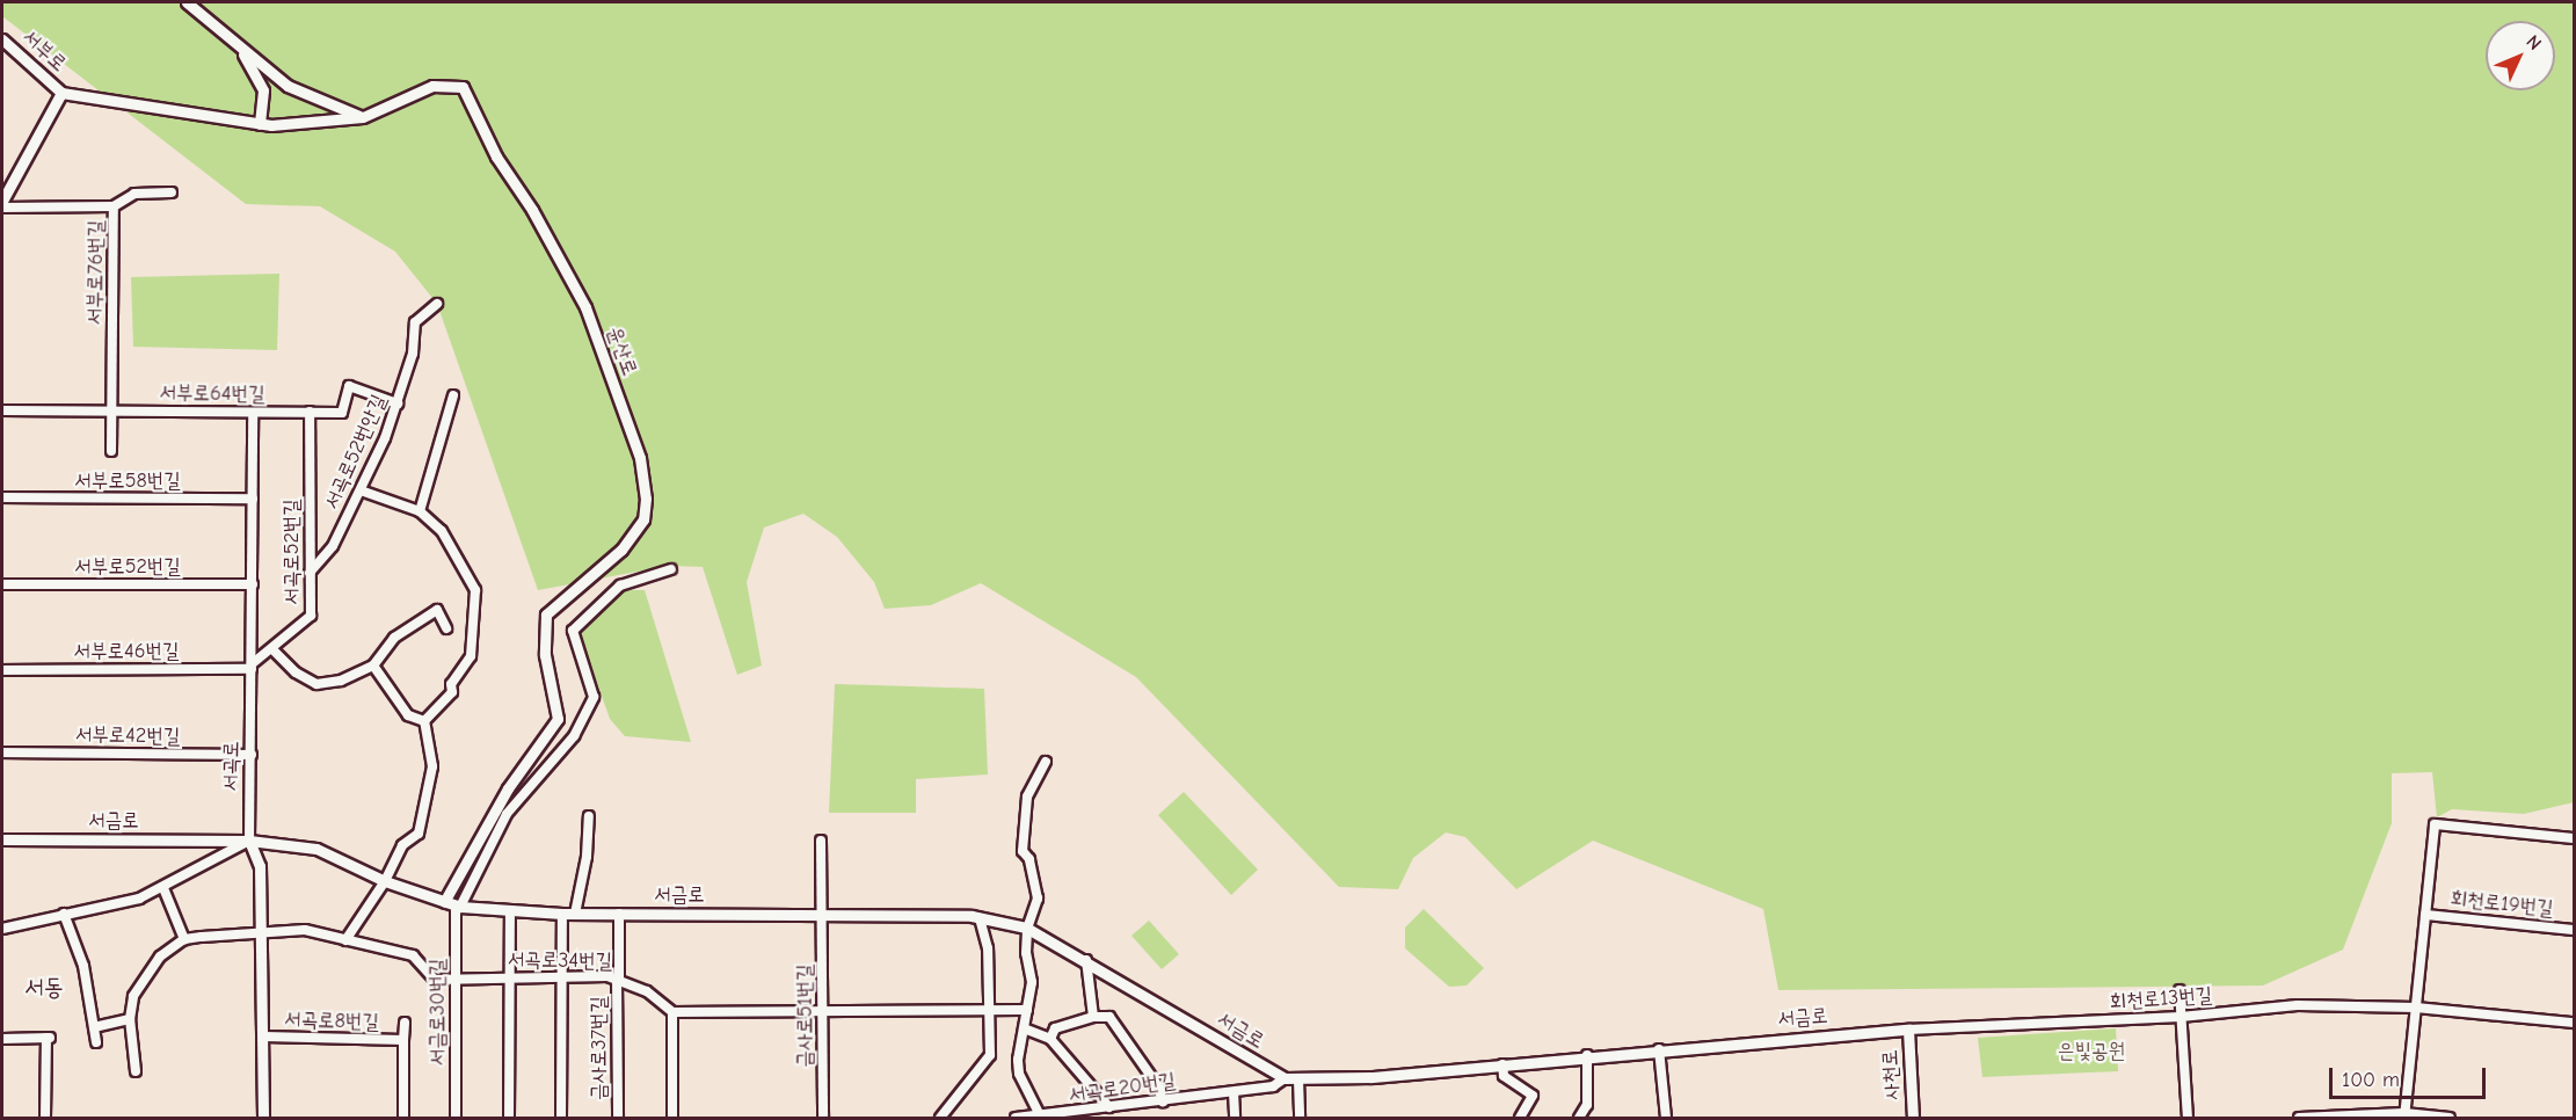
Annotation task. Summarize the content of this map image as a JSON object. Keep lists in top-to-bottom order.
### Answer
{
  "streets": {
    "street": [
      "서부로",
      "서부로76번길",
      "윤산로",
      "서부로64번길",
      "서곡로52번안길",
      "서부로58번길",
      "서곡로52번길",
      "서부로52번길",
      "서부로46번길",
      "서부로42번길",
      "서곡로",
      "서금로",
      "회천로19번길",
      "서곡로34번길",
      "회천로13번길",
      "서금로30번길",
      "금사로51번길",
      "서곡로8번길",
      "금사로37번길",
      "사천로",
      "서곡로20번길"
    ]
  },
  "crossings": [
    ["서부로76번길", "서부로64번길"],
    ["윤산로", "서금로"],
    ["서부로64번길", "서곡로52번안길"],
    ["서부로64번길", "서곡로52번길"],
    ["서부로64번길", "서곡로"],
    ["서곡로52번안길", "서곡로52번길"],
    ["서부로58번길", "서곡로"],
    ["서곡로52번길", "서부로46번길"],
    ["서곡로52번길", "서곡로"],
    ["서부로52번길", "서곡로"],
    ["서부로46번길", "서곡로"],
    ["서부로42번길", "서곡로"],
    ["서곡로", "서금로"],
    ["서곡로", "서곡로34번길"],
    ["서곡로", "서곡로8번길"],
    ["서금로", "회천로13번길"],
    ["서금로", "서금로30번길"],
    ["서금로", "금사로51번길"],
    ["서금로", "금사로37번길"],
    ["서금로", "사천로"],
    ["서금로", "서곡로20번길"],
    ["서곡로34번길", "서금로30번길"],
    ["서곡로34번길", "금사로37번길"],
    ["회천로13번길", "사천로"]
  ],
  "districts": ["서동"],
  "parks": ["은빛공원"],
  "scale_bar": "100 m",
  "north": "top right"
}
